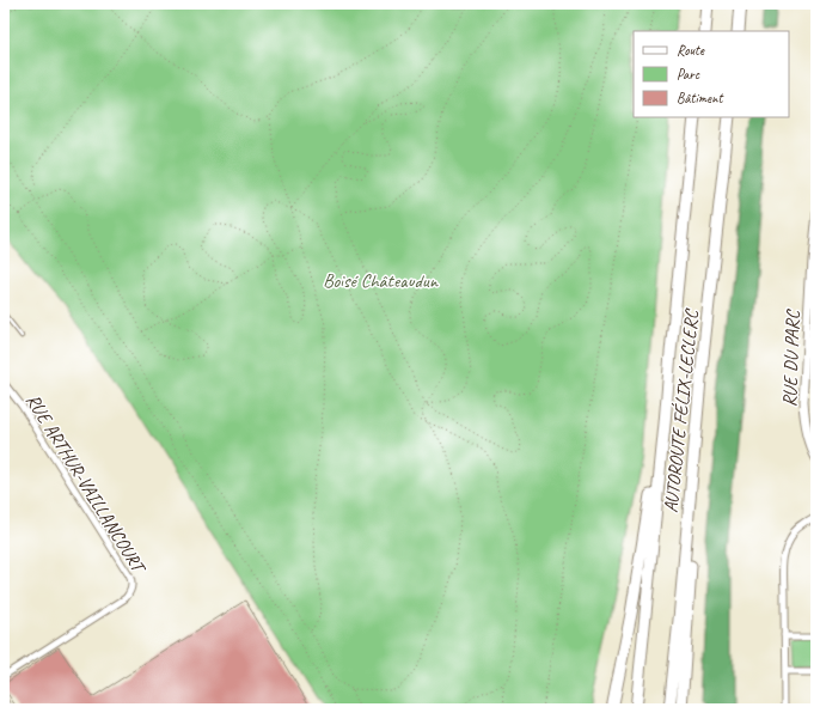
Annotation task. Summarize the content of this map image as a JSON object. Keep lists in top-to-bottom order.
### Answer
{
  "streets": {
    "highway": ["AUTOROUTE FÉLIX-LECLERC"],
    "street": ["RUE DU PARC", "RUE ARTHUR-VAILLANCOURT"]
  },
  "parks": ["Boisé Châteaudun"],
  "legend": ["Route", "Parc", "Bâtiment"]
}
